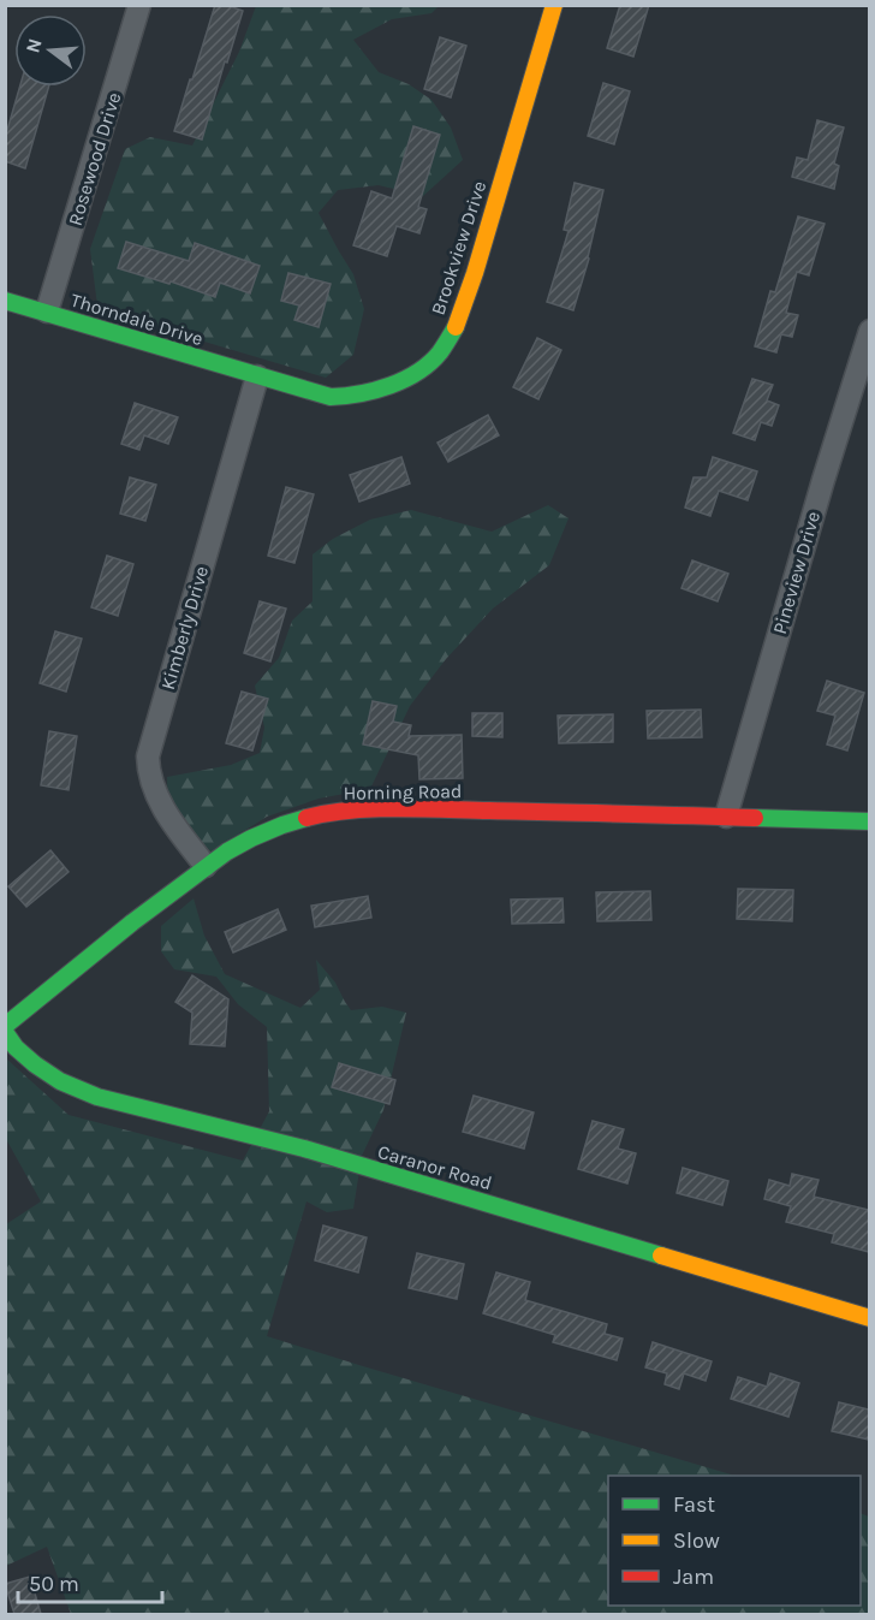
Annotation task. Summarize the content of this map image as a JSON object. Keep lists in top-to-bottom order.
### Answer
{
  "streets": {
    "street": [
      "Rosewood Drive",
      "Brookview Drive",
      "Thorndale Drive",
      "Pineview Drive",
      "Kimberly Drive",
      "Horning Road",
      "Caranor Road"
    ]
  },
  "crossings": [
    ["Rosewood Drive", "Thorndale Drive"],
    ["Brookview Drive", "Thorndale Drive"],
    ["Brookview Drive", "Kimberly Drive"],
    ["Thorndale Drive", "Kimberly Drive"],
    ["Pineview Drive", "Horning Road"],
    ["Kimberly Drive", "Horning Road"],
    ["Horning Road", "Caranor Road"]
  ],
  "legend": ["Fast", "Slow", "Jam"],
  "scale_bar": "50 m",
  "north": "left"
}
